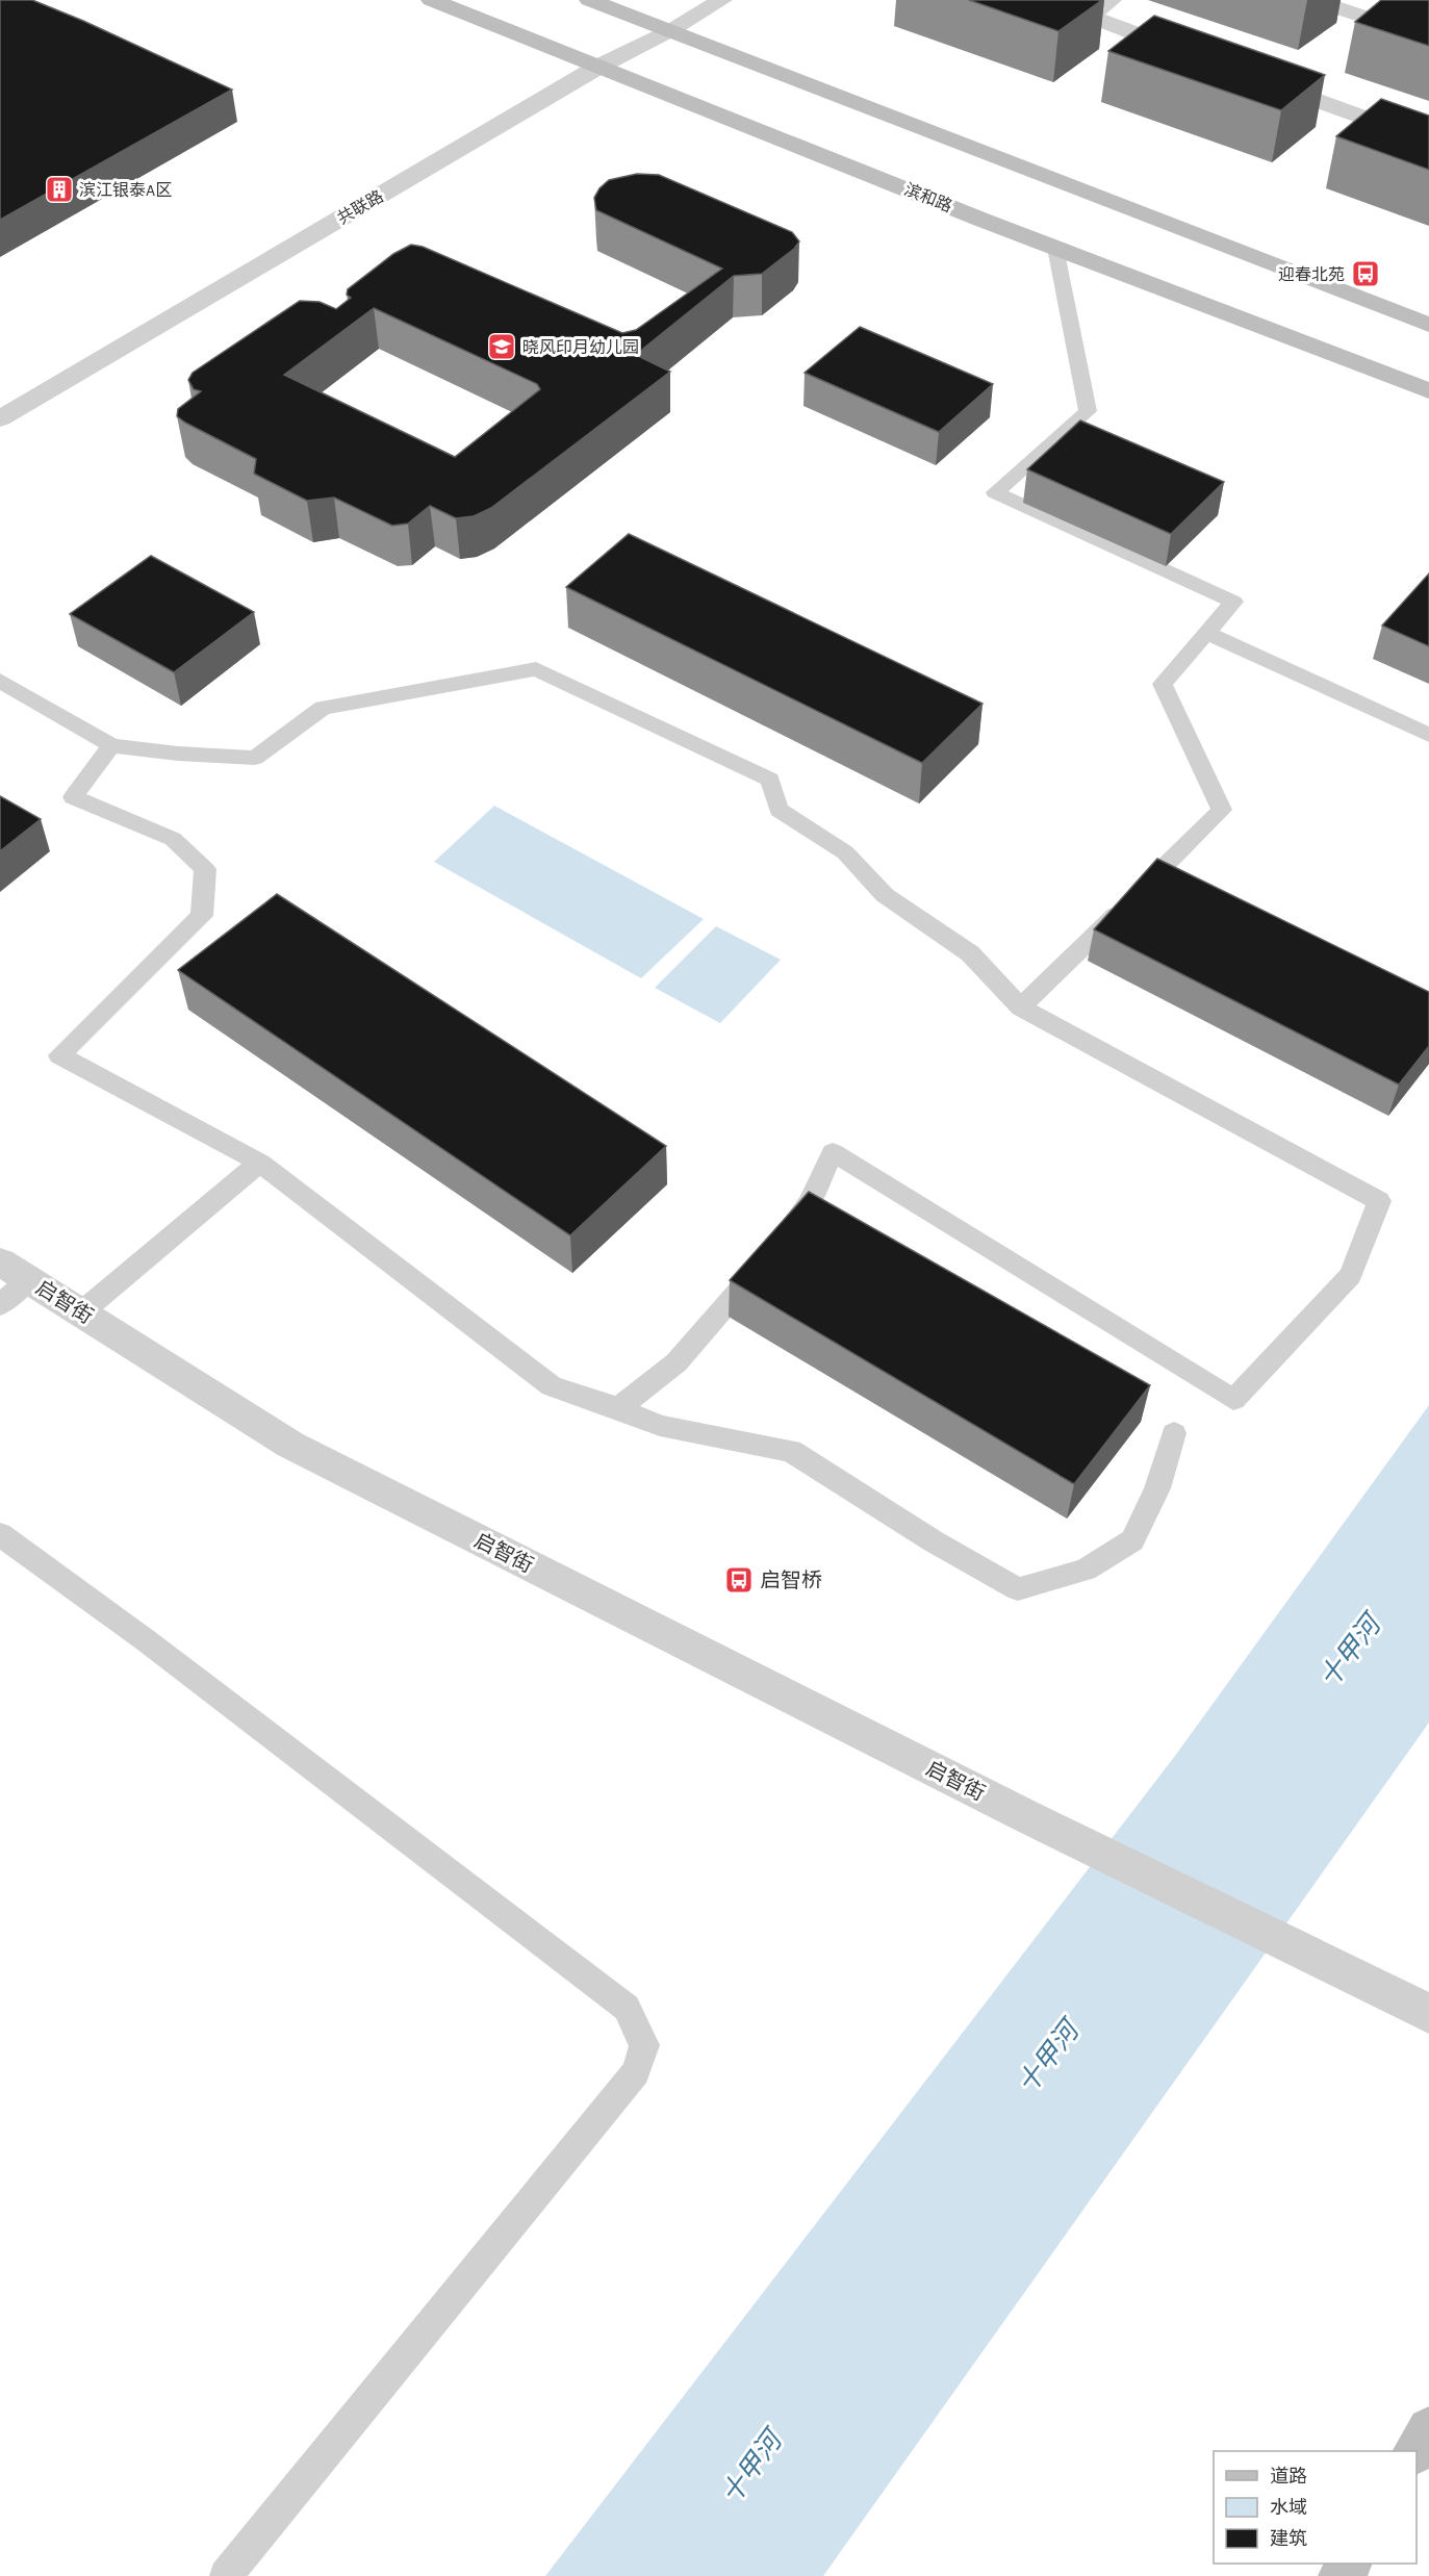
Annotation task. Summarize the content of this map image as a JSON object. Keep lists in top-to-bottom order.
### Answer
{
  "streets": {
    "main road": ["滨和路"],
    "street": ["共联路", "启智街"]
  },
  "crossings": [
    ["滨和路", "共联路"]
  ],
  "water": ["十甲河"],
  "places": {
    "building": ["滨江银泰A区"],
    "bus stop": ["迎春北苑", "启智桥"],
    "school or university": ["晓风印月幼儿园"]
  },
  "legend": ["道路", "水域", "建筑"]
}
